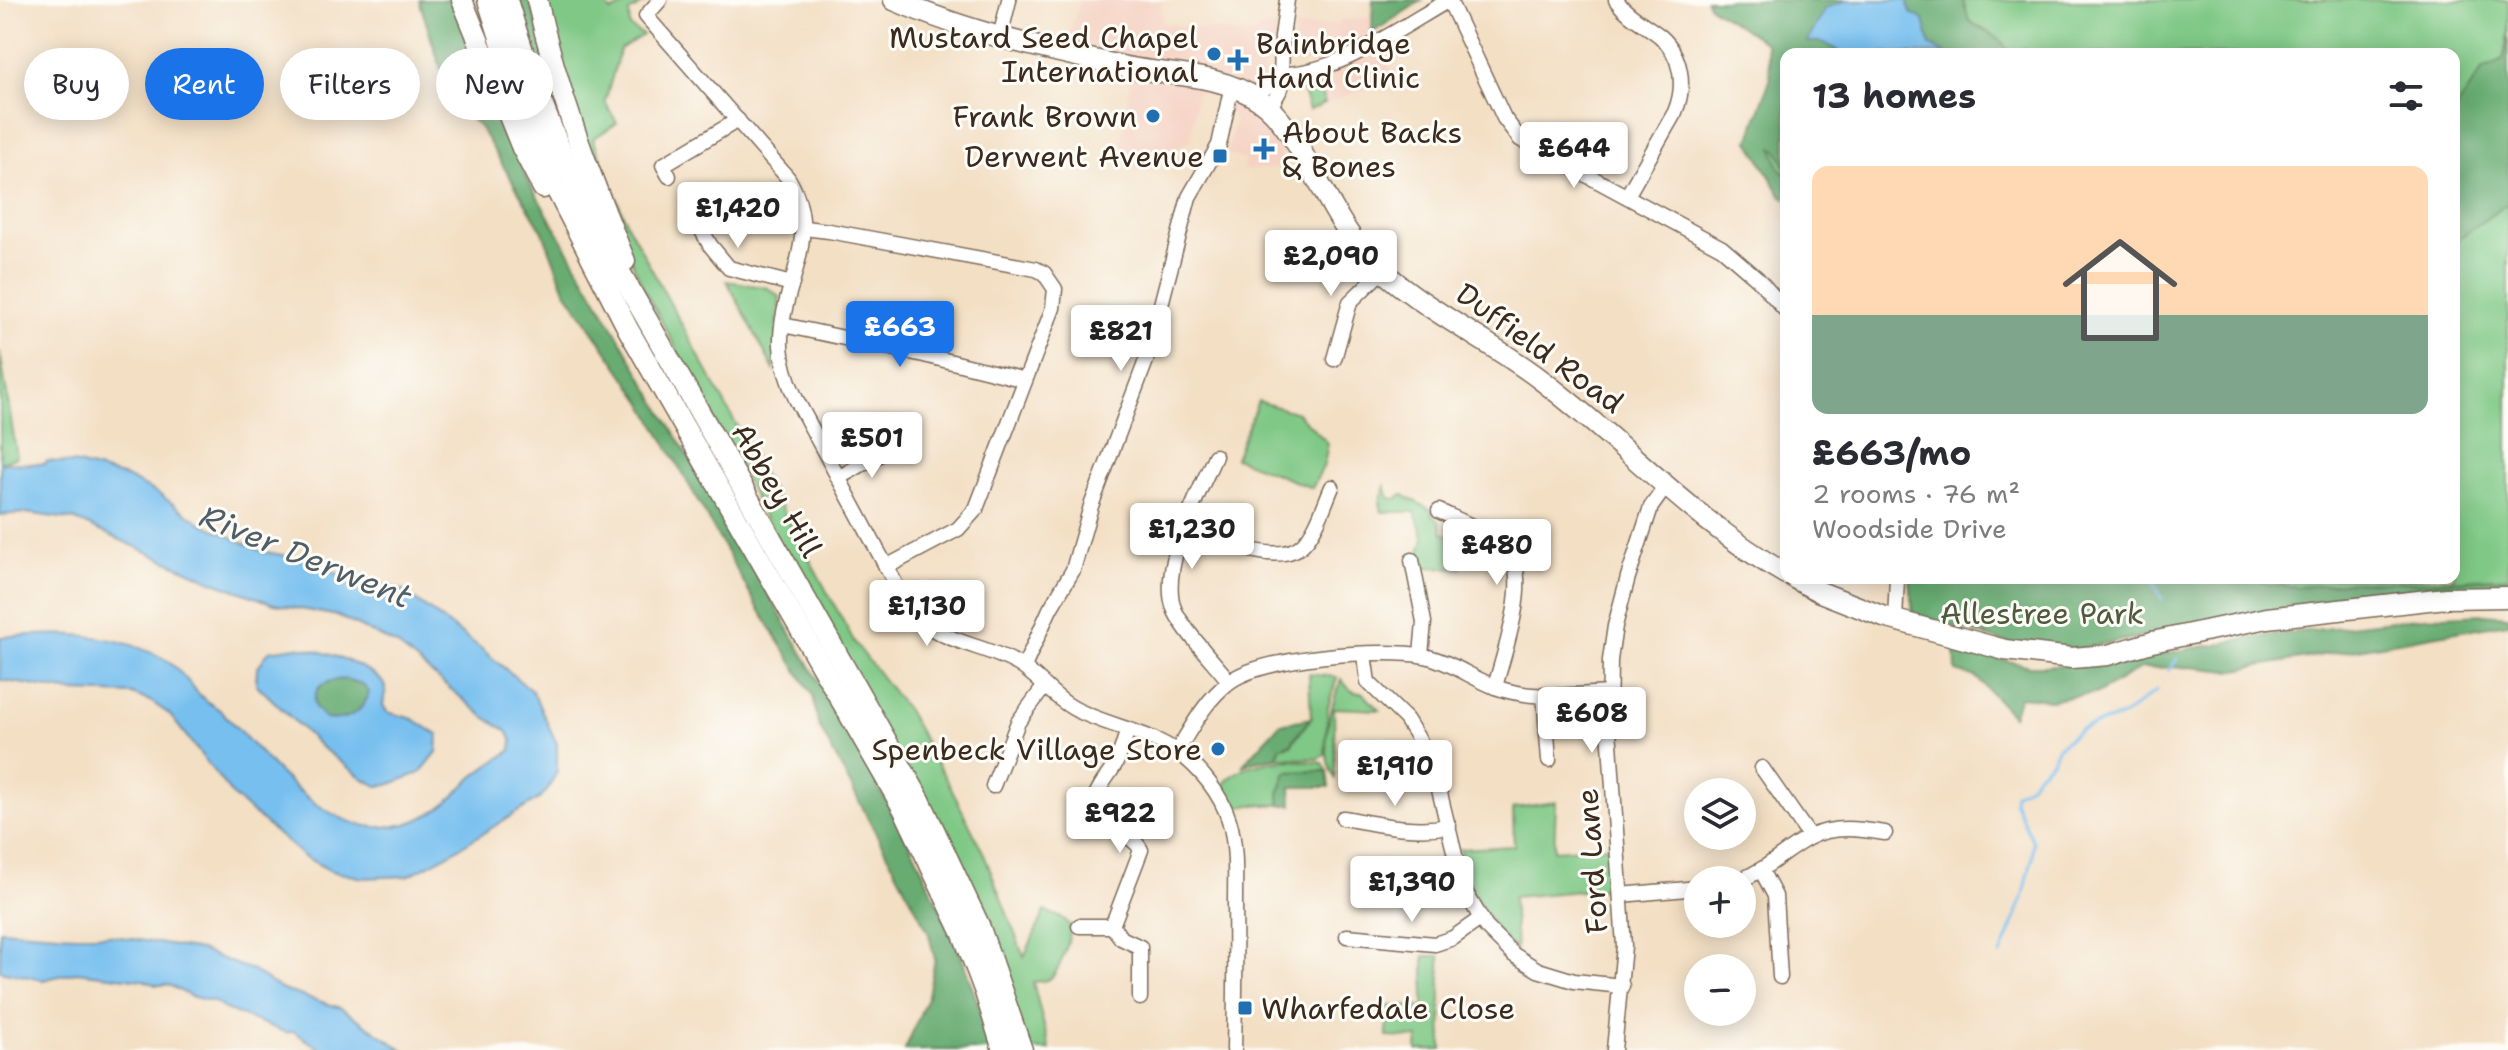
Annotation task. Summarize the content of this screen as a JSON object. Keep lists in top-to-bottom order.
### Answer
{
  "streets": {
    "highway": ["Duffield Road", "Abbey Hill"],
    "street": ["Ford Lane"]
  },
  "crossings": [
    ["Duffield Road", "Ford Lane"]
  ],
  "water": ["River Derwent"],
  "parks": ["Allestree Park"],
  "places": {
    "other": ["Mustard Seed Chapel International", "Frank Brown", "Spenbeck Village Store"],
    "health": ["Bainbridge Hand Clinic", "About Backs & Bones"],
    "transit": ["Derwent Avenue", "Wharfedale Close"]
  },
  "page": {
    "chip": [
      "Buy",
      "Rent",
      "Filters",
      "New"
    ],
    "heading": "13 homes",
    "price": [
      "£644",
      "£1,420",
      "£2,090",
      "£663",
      "£821",
      "£501",
      "£1,230",
      "£480",
      "£1,130",
      "£608",
      "£1,910",
      "£922",
      "£1,390"
    ],
    "list": [
      {
        "name": "£663/mo",
        "note": "2 rooms · 76 m² · Woodside Drive"
      }
    ],
    "map_buttons": ["+", "−"]
  }
}
